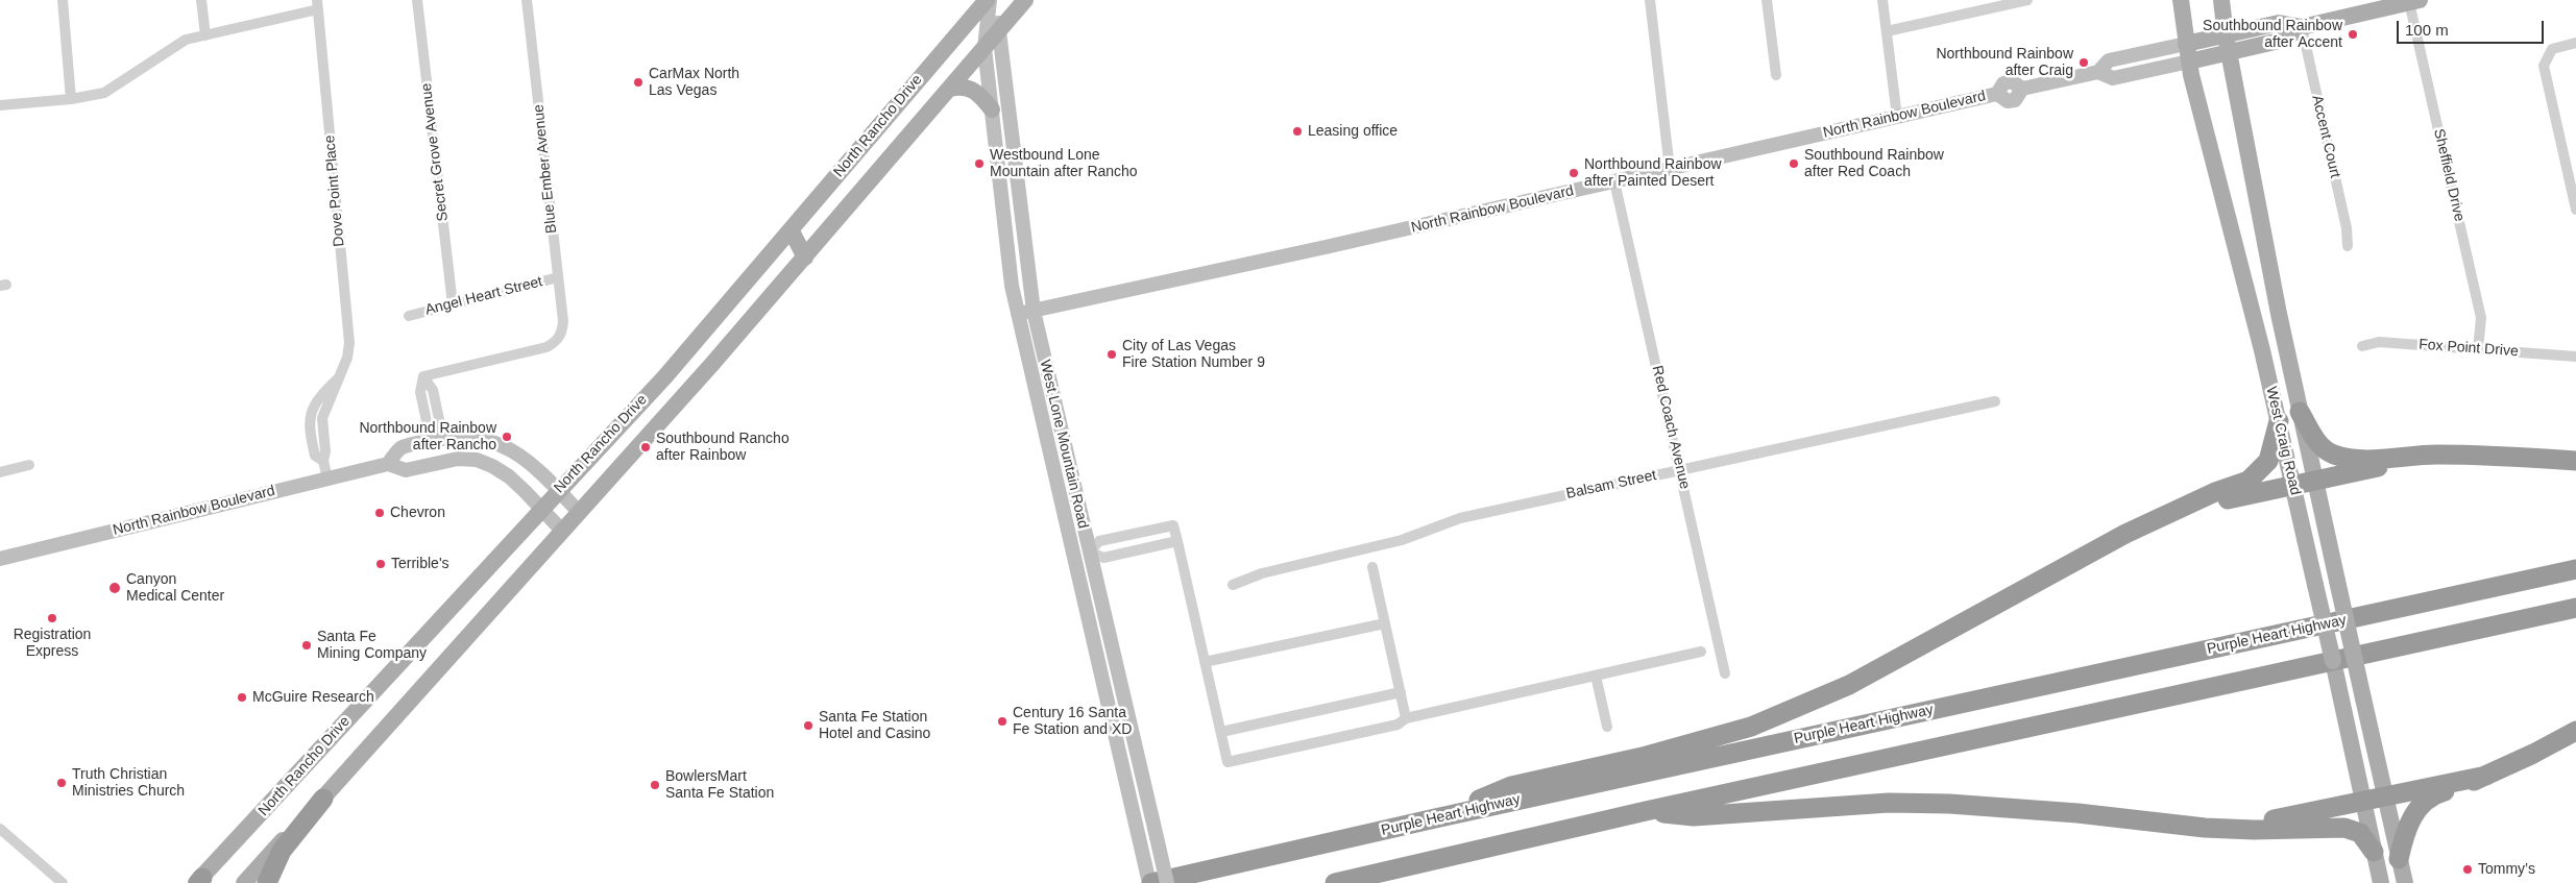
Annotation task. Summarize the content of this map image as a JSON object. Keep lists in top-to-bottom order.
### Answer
{
  "streets": {
    "highway": ["Purple Heart Highway"],
    "main road": [
      "North Rainbow Boulevard",
      "North Rancho Drive",
      "West Craig Road",
      "West Lone Mountain Road"
    ],
    "street": [
      "Accent Court",
      "Secret Grove Avenue",
      "Blue Ember Avenue",
      "Sheffield Drive",
      "Dove Point Place",
      "Angel Heart Street",
      "Fox Point Drive",
      "Red Coach Avenue",
      "Balsam Street"
    ]
  },
  "crossings": [
    ["North Rainbow Boulevard", "North Rancho Drive"],
    ["North Rainbow Boulevard", "Accent Court"],
    ["North Rainbow Boulevard", "Blue Ember Avenue"],
    ["North Rainbow Boulevard", "Sheffield Drive"],
    ["North Rainbow Boulevard", "Dove Point Place"],
    ["North Rainbow Boulevard", "Red Coach Avenue"],
    ["North Rainbow Boulevard", "West Craig Road"],
    ["North Rainbow Boulevard", "West Lone Mountain Road"],
    ["North Rancho Drive", "West Lone Mountain Road"],
    ["Secret Grove Avenue", "Angel Heart Street"],
    ["Blue Ember Avenue", "Angel Heart Street"],
    ["Sheffield Drive", "Fox Point Drive"],
    ["Red Coach Avenue", "Balsam Street"],
    ["West Lone Mountain Road", "Purple Heart Highway"]
  ],
  "places": [
    "Southbound Rainbow after Accent",
    "Northbound Rainbow after Craig",
    "CarMax North Las Vegas",
    "Leasing office",
    "Westbound Lone Mountain after Rancho",
    "Southbound Rainbow after Red Coach",
    "Northbound Rainbow after Painted Desert",
    "City of Las Vegas Fire Station Number 9",
    "Northbound Rainbow after Rancho",
    "Southbound Rancho after Rainbow",
    "Chevron",
    "Terrible's",
    "Canyon Medical Center",
    "Registration Express",
    "Santa Fe Mining Company",
    "McGuire Research",
    "Century 16 Santa Fe Station and XD",
    "Santa Fe Station Hotel and Casino",
    "Truth Christian Ministries Church",
    "BowlersMart Santa Fe Station",
    "Tommy’s"
  ],
  "scale_bar": "100 m"
}
